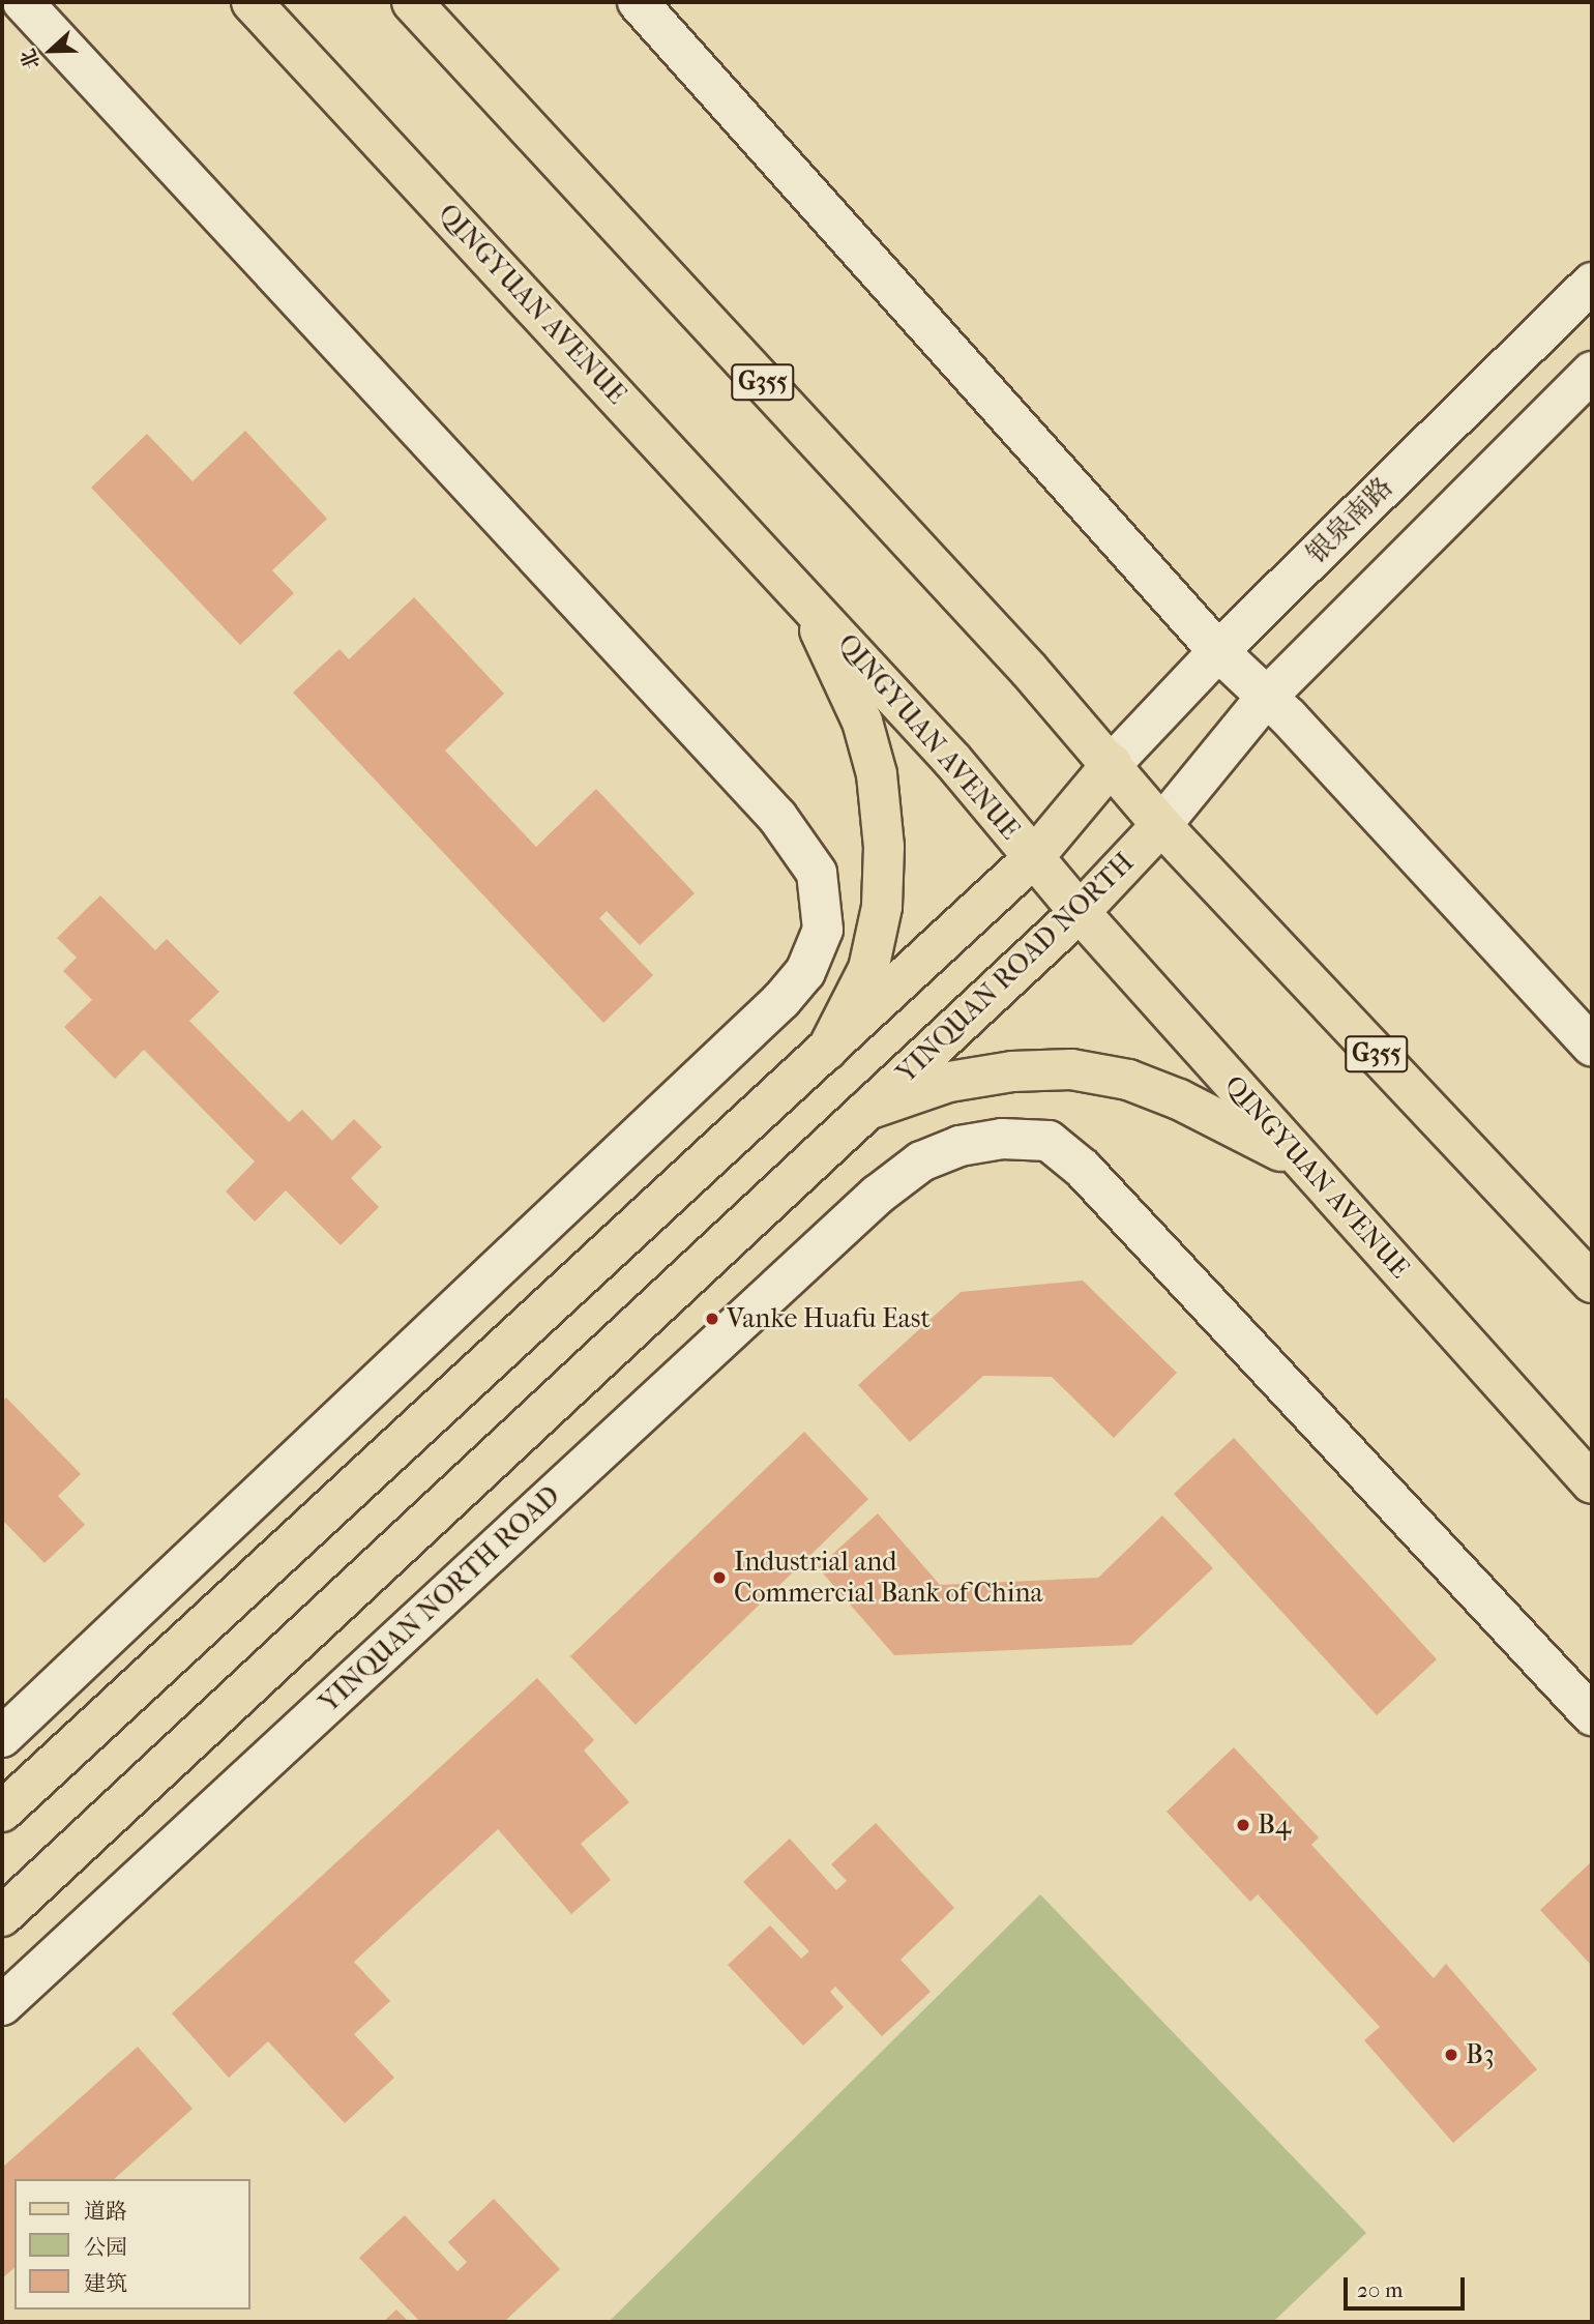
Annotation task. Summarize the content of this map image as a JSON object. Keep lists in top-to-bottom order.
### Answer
{
  "streets": {
    "main road": ["QINGYUAN AVENUE", "G355", "YINQUAN ROAD NORTH"],
    "street": ["银泉南路", "YINQUAN NORTH ROAD"]
  },
  "crossings": [
    ["QINGYUAN AVENUE", "YINQUAN ROAD NORTH"],
    ["G355", "银泉南路"],
    ["G355", "YINQUAN ROAD NORTH"]
  ],
  "places": [
    "Vanke Huafu East",
    "Industrial and Commercial Bank of China",
    "B4",
    "B3"
  ],
  "legend": ["道路", "公园", "建筑"],
  "scale_bar": "20 m",
  "north": "left"
}
